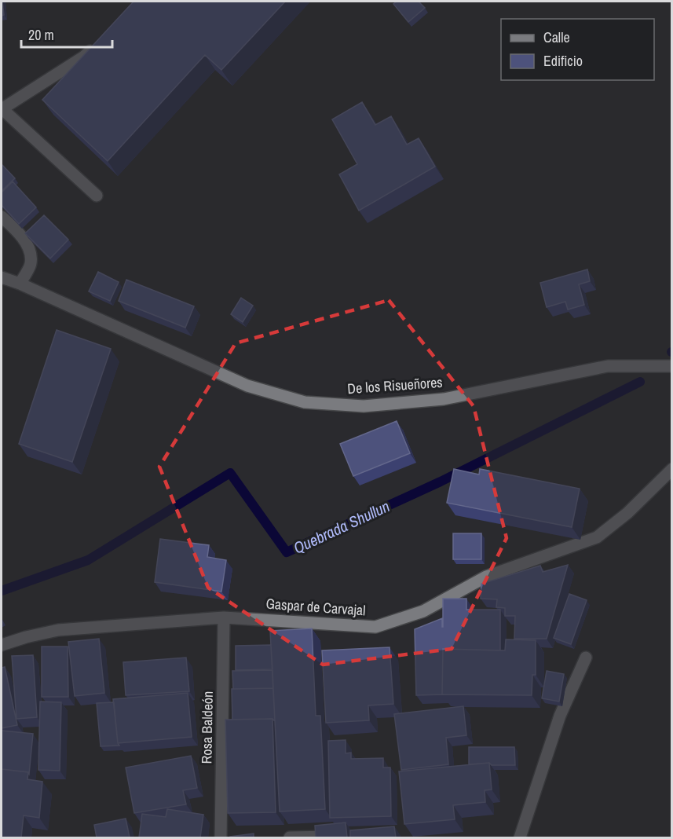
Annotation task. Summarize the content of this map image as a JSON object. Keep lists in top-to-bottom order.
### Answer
{
  "streets": {
    "street": ["De los Risueñores", "Gaspar de Carvajal", "Rosa Baldeón"]
  },
  "crossings": [
    ["Gaspar de Carvajal", "Rosa Baldeón"]
  ],
  "water": ["Quebrada Shullun"],
  "legend": ["Calle", "Edificio"],
  "scale_bar": "20 m"
}
